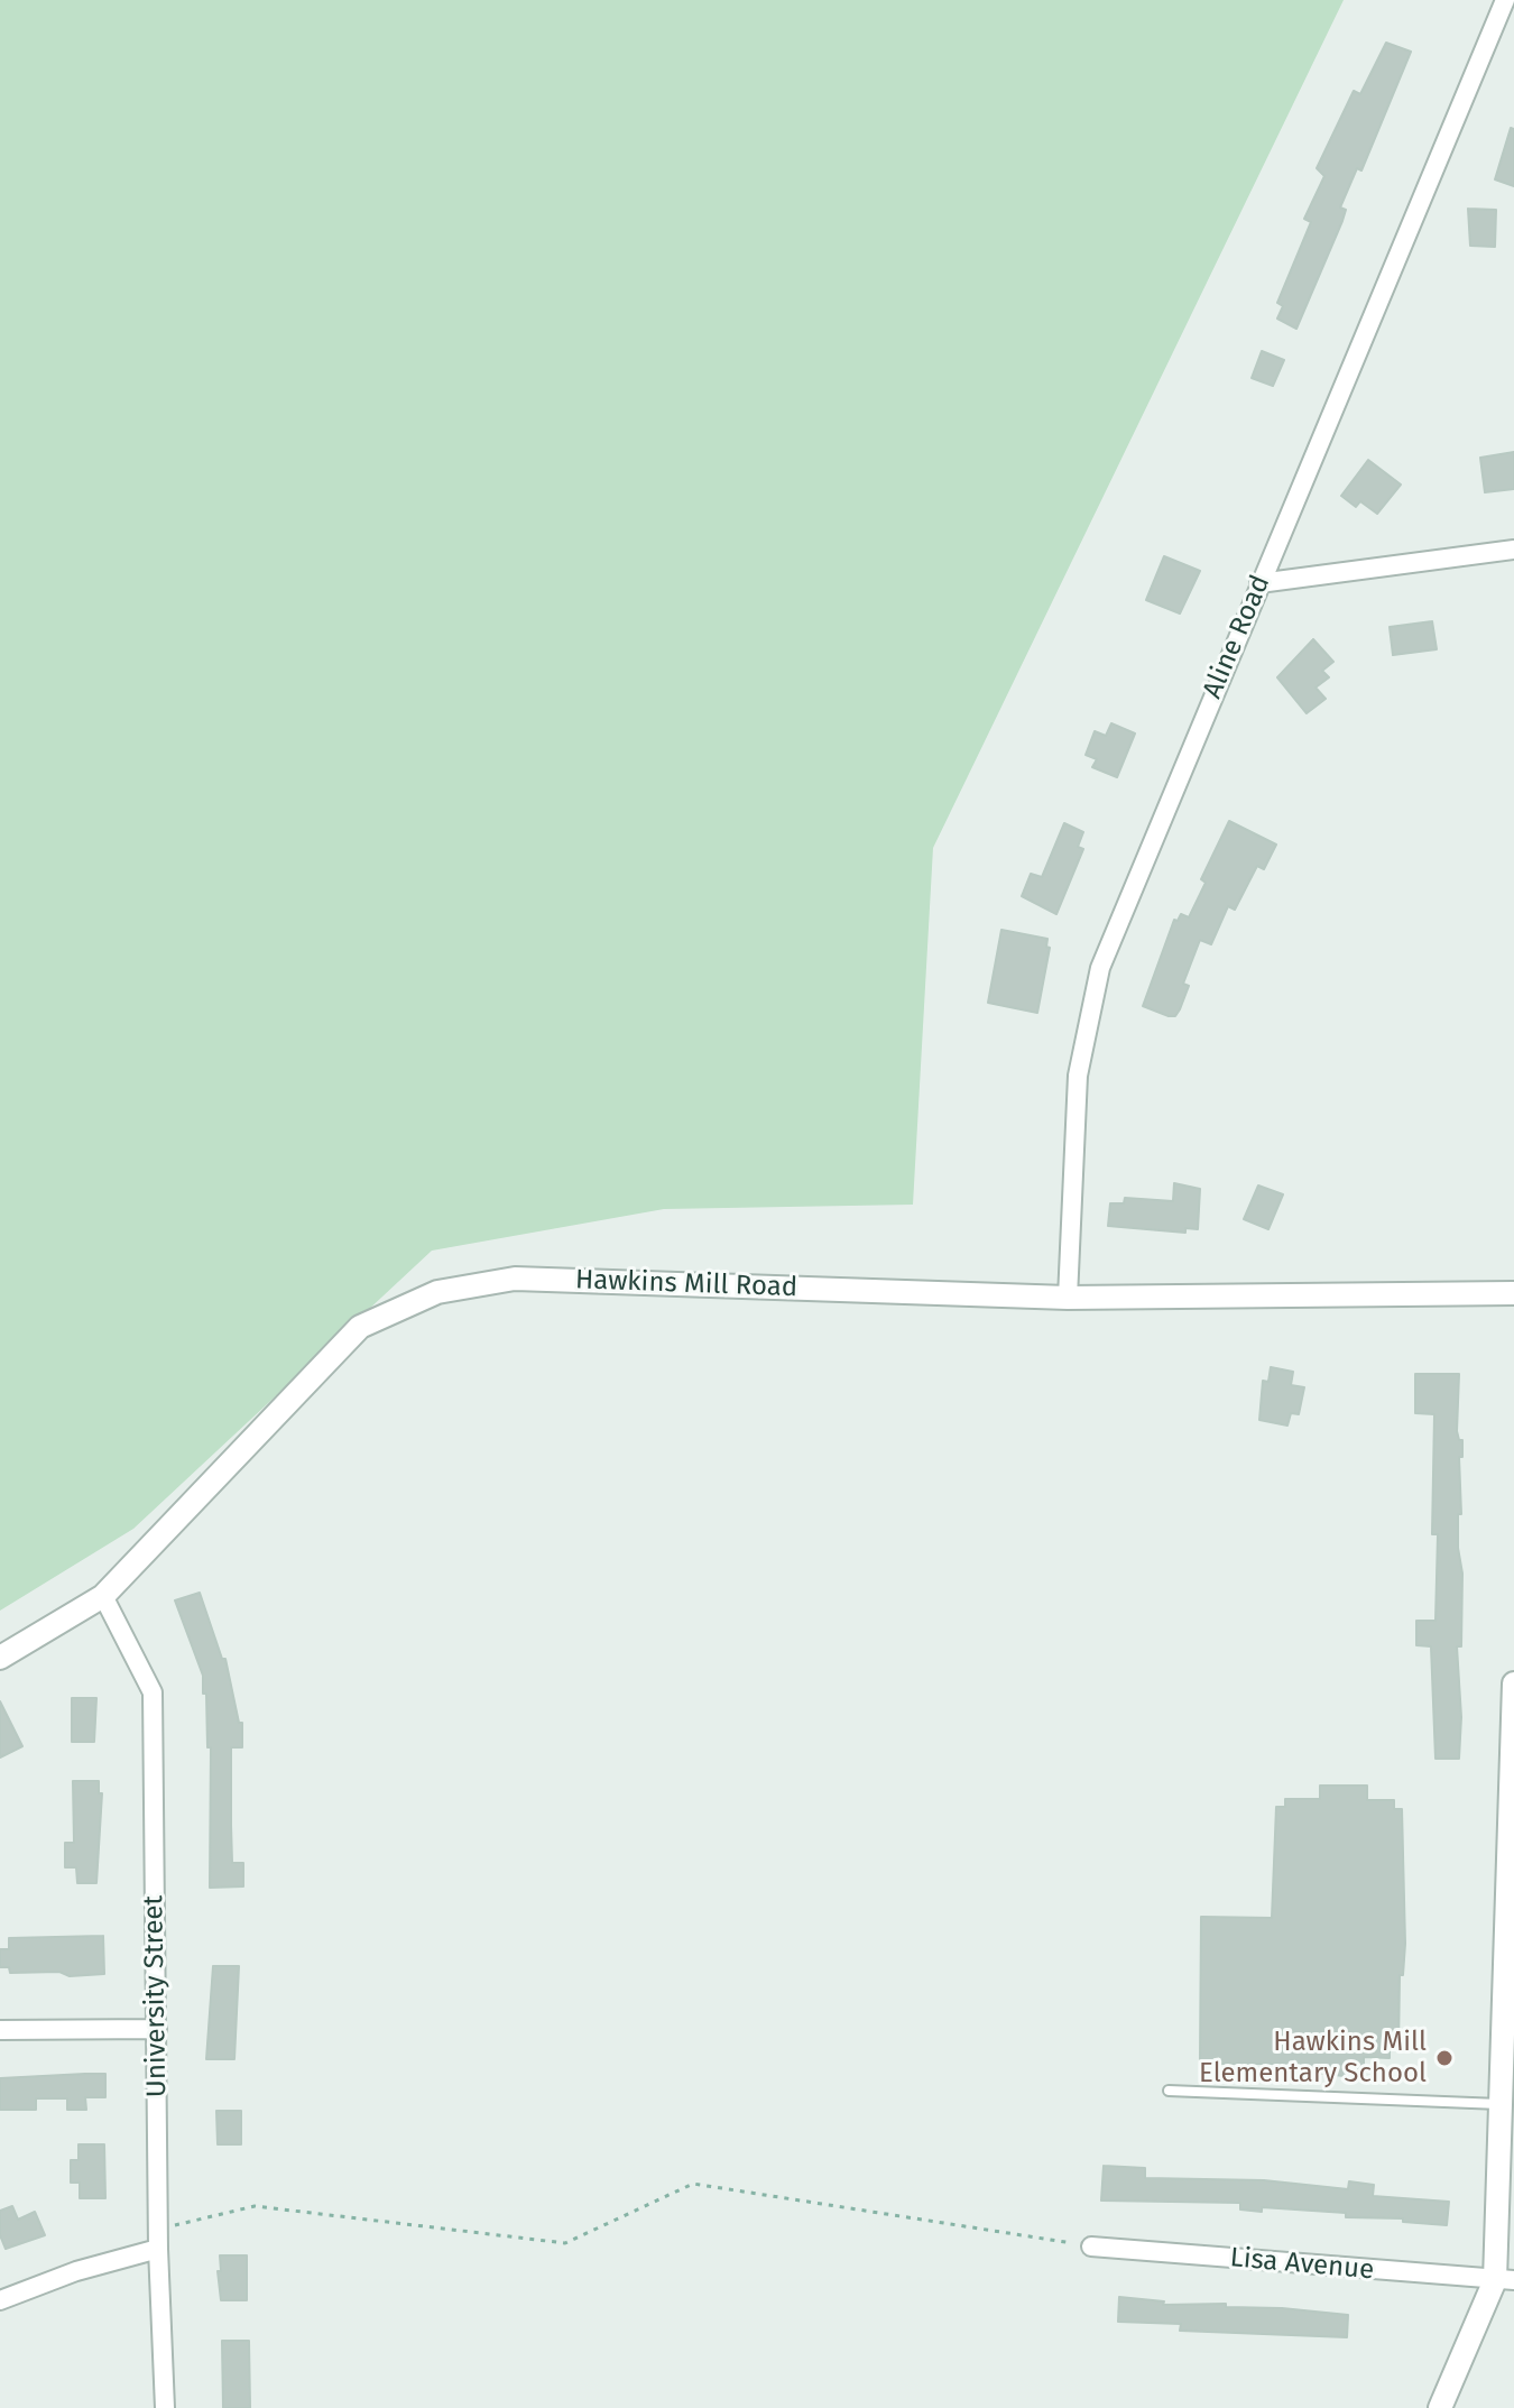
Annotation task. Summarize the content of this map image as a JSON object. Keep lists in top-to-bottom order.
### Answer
{
  "streets": {
    "street": [
      "Aline Road",
      "Hawkins Mill Road",
      "University Street",
      "Lisa Avenue"
    ]
  },
  "crossings": [
    ["Aline Road", "Hawkins Mill Road"],
    ["Hawkins Mill Road", "University Street"]
  ],
  "places": ["Hawkins Mill Elementary School"]
}
